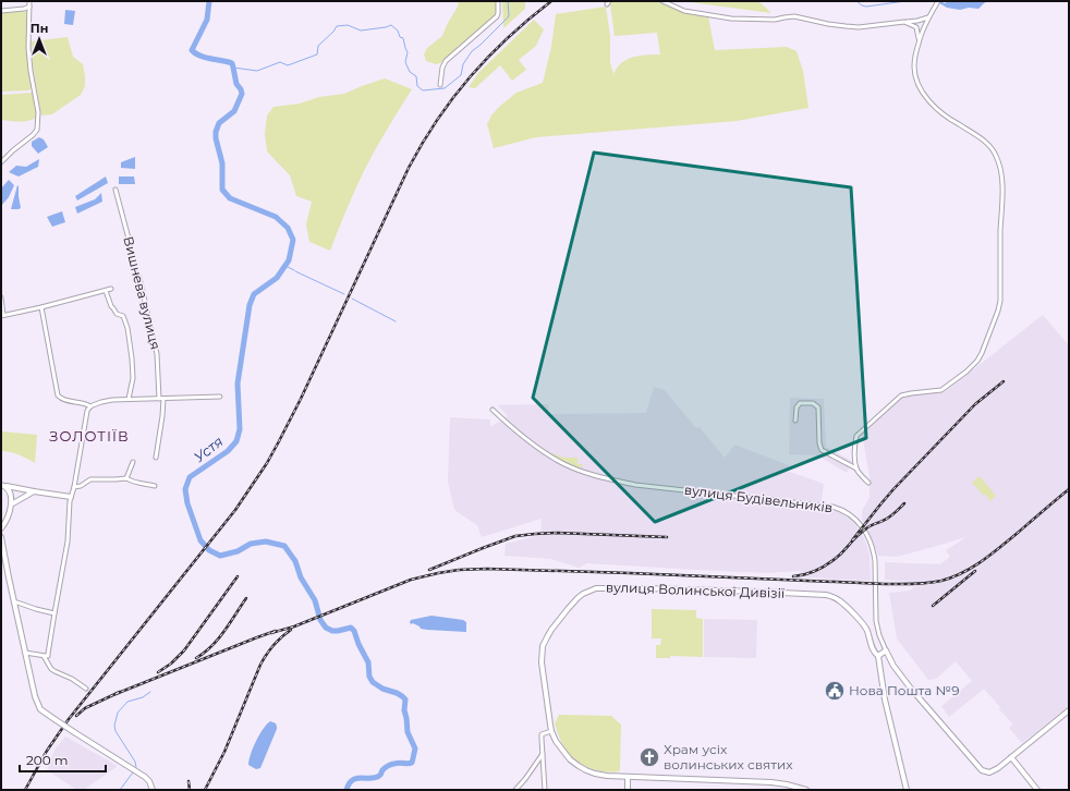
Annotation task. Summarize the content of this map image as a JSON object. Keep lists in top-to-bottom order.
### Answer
{
  "streets": {
    "street": ["Вишнева вулиця", "вулиця Будівельників", "вулиця Волинської Дивізії"]
  },
  "districts": ["ЗОЛОТІЇВ"],
  "water": ["Устя"],
  "places": {
    "public building": ["Нова Пошта №9"],
    "church": ["Храм усіх волинських святих"]
  },
  "scale_bar": "200 m",
  "north": "top"
}
